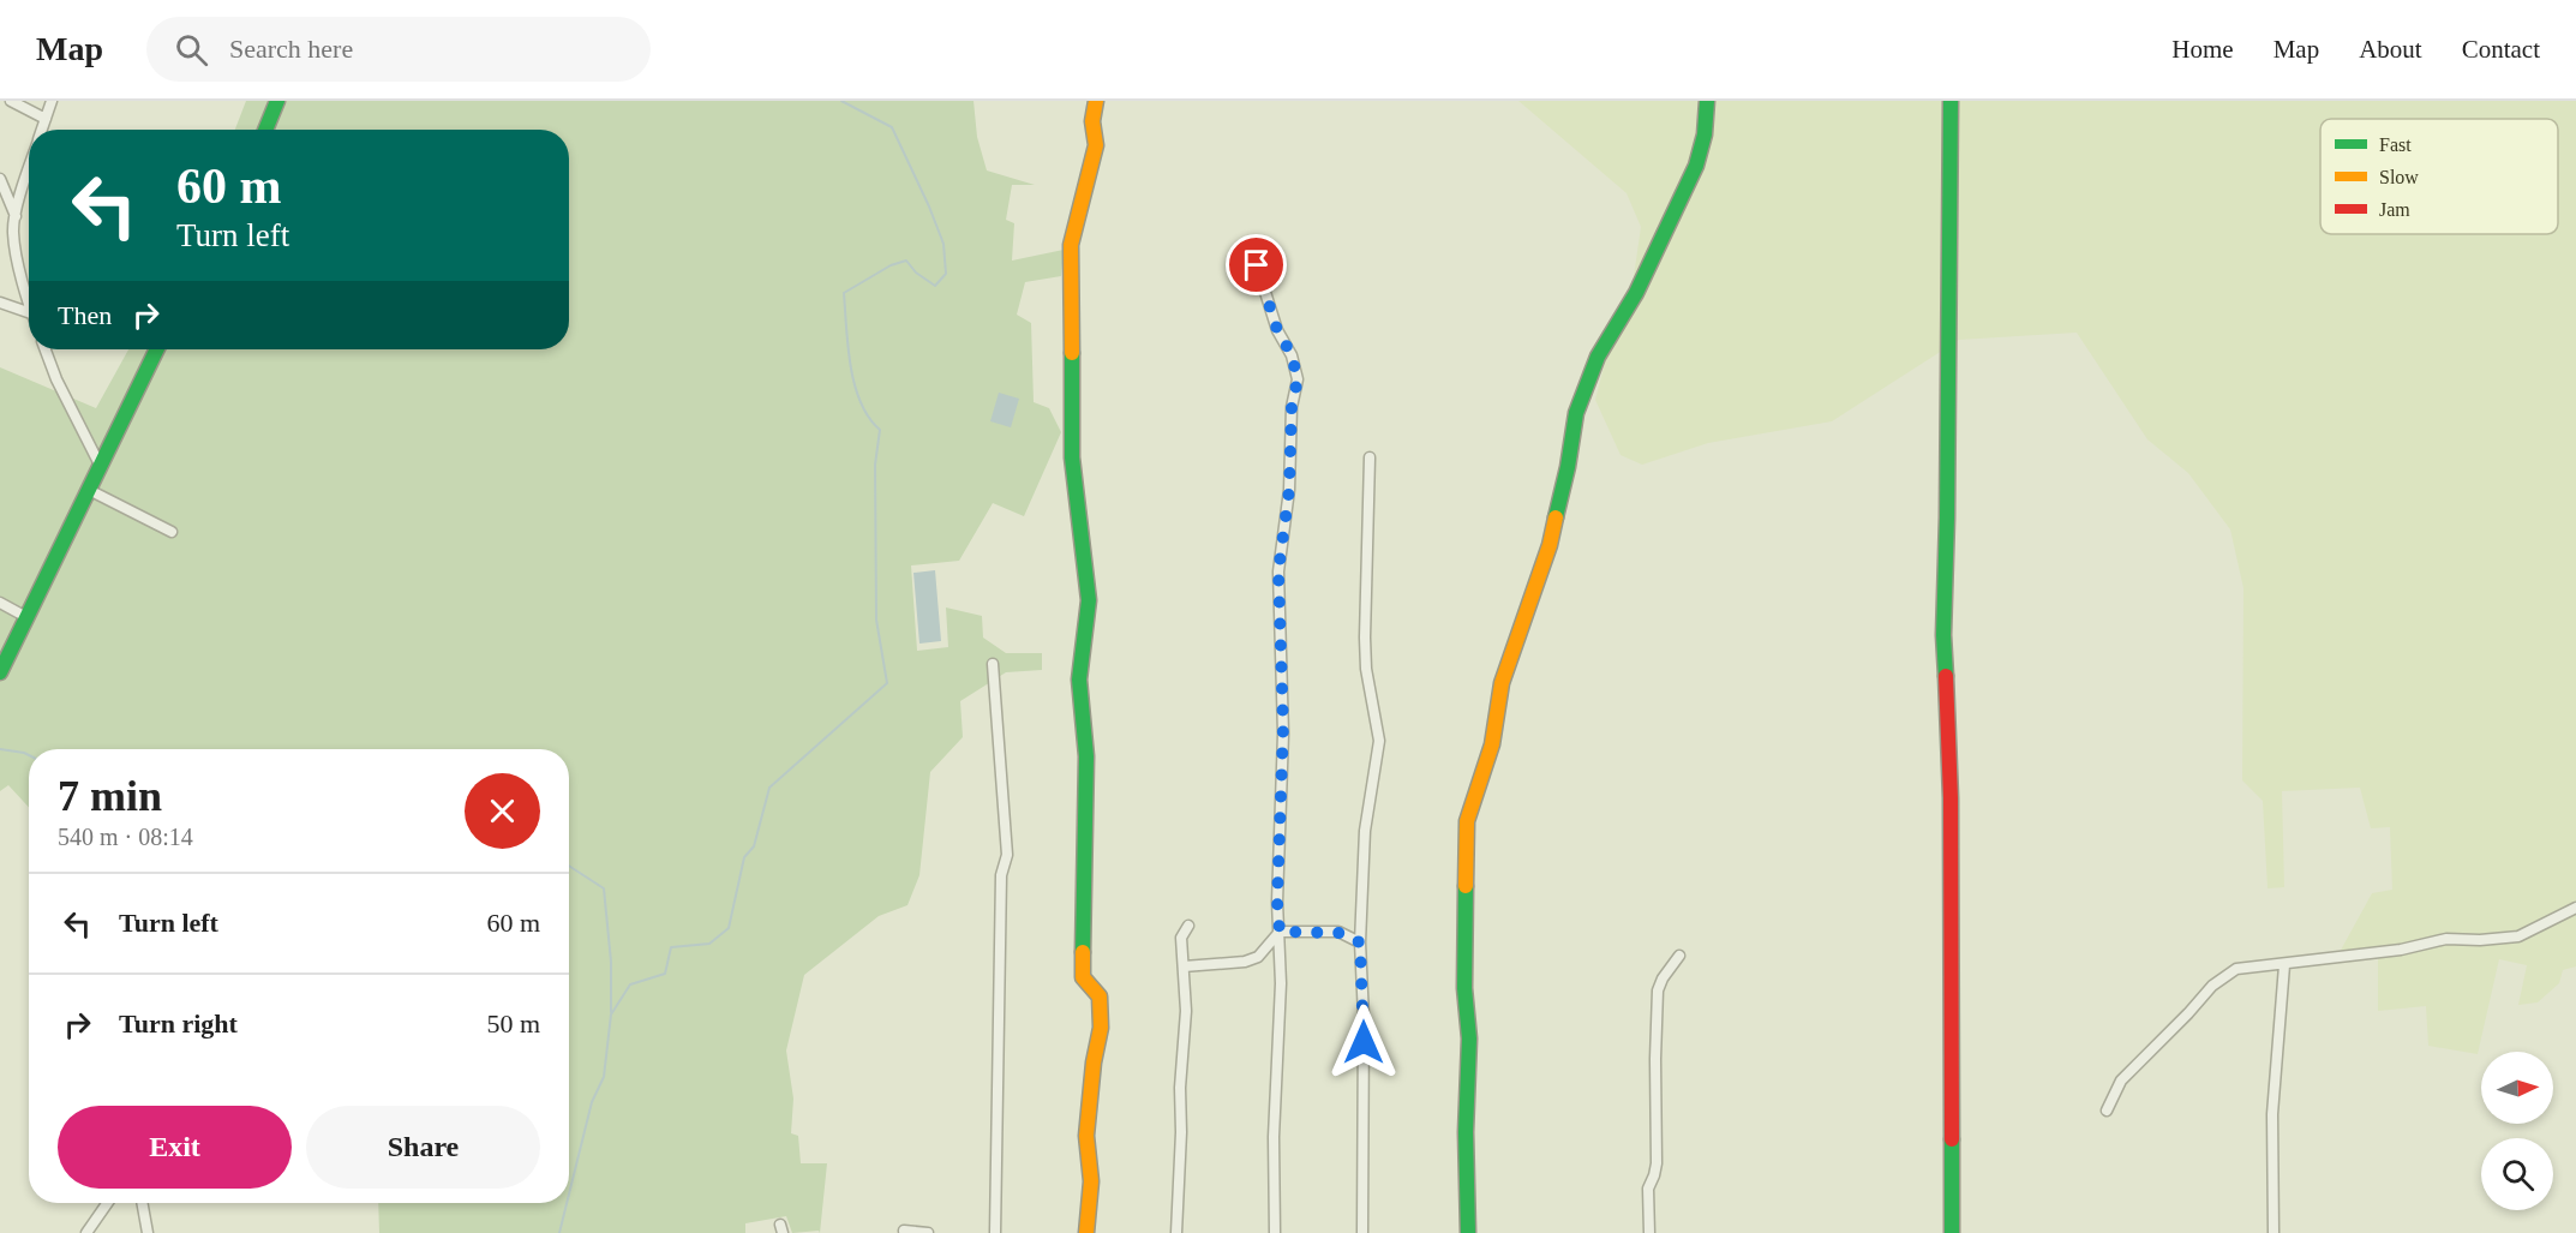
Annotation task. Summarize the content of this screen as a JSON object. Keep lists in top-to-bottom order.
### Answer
{
  "legend": ["Fast", "Slow", "Jam"],
  "north": "right",
  "page": {
    "header": "Map",
    "search": "Search here",
    "nav": [
      "Home",
      "Map",
      "About",
      "Contact"
    ],
    "turn": ["60 m", "Turn left"],
    "then": "Then",
    "heading": ["7 min", "540 m · 08:14"],
    "list": [
      {
        "name": "Turn left",
        "value": "60 m"
      },
      {
        "name": "Turn right",
        "value": "50 m"
      }
    ],
    "buttons": ["Exit", "Share"]
  }
}
